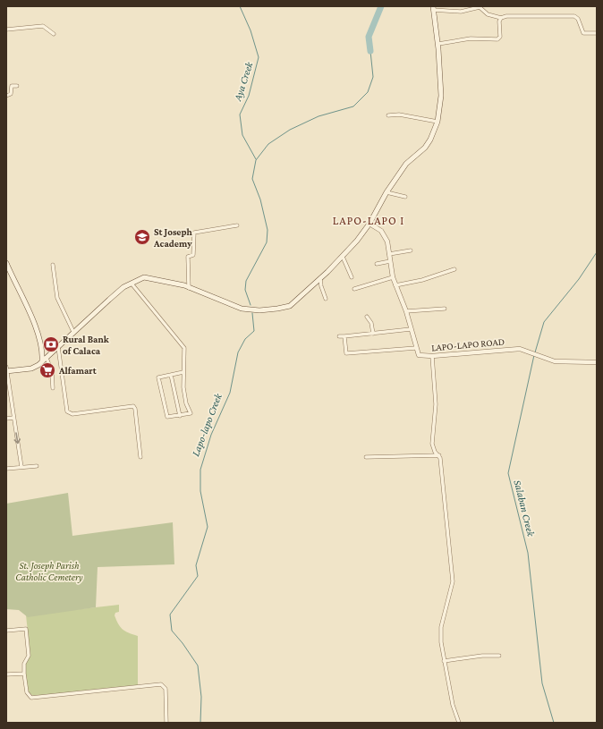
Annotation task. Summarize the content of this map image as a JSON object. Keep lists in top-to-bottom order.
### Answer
{
  "streets": {
    "street": ["LAPO-LAPO ROAD"]
  },
  "districts": ["LAPO-LAPO I"],
  "water": ["Aya Creek", "Lapo-lapo Creek", "Salaban Creek"],
  "parks": ["St. Joseph Parish Catholic Cemetery"],
  "places": {
    "school or university": ["St Joseph Academy"],
    "bank": ["Rural Bank of Calaca"],
    "supermarket": ["Alfamart"]
  }
}
